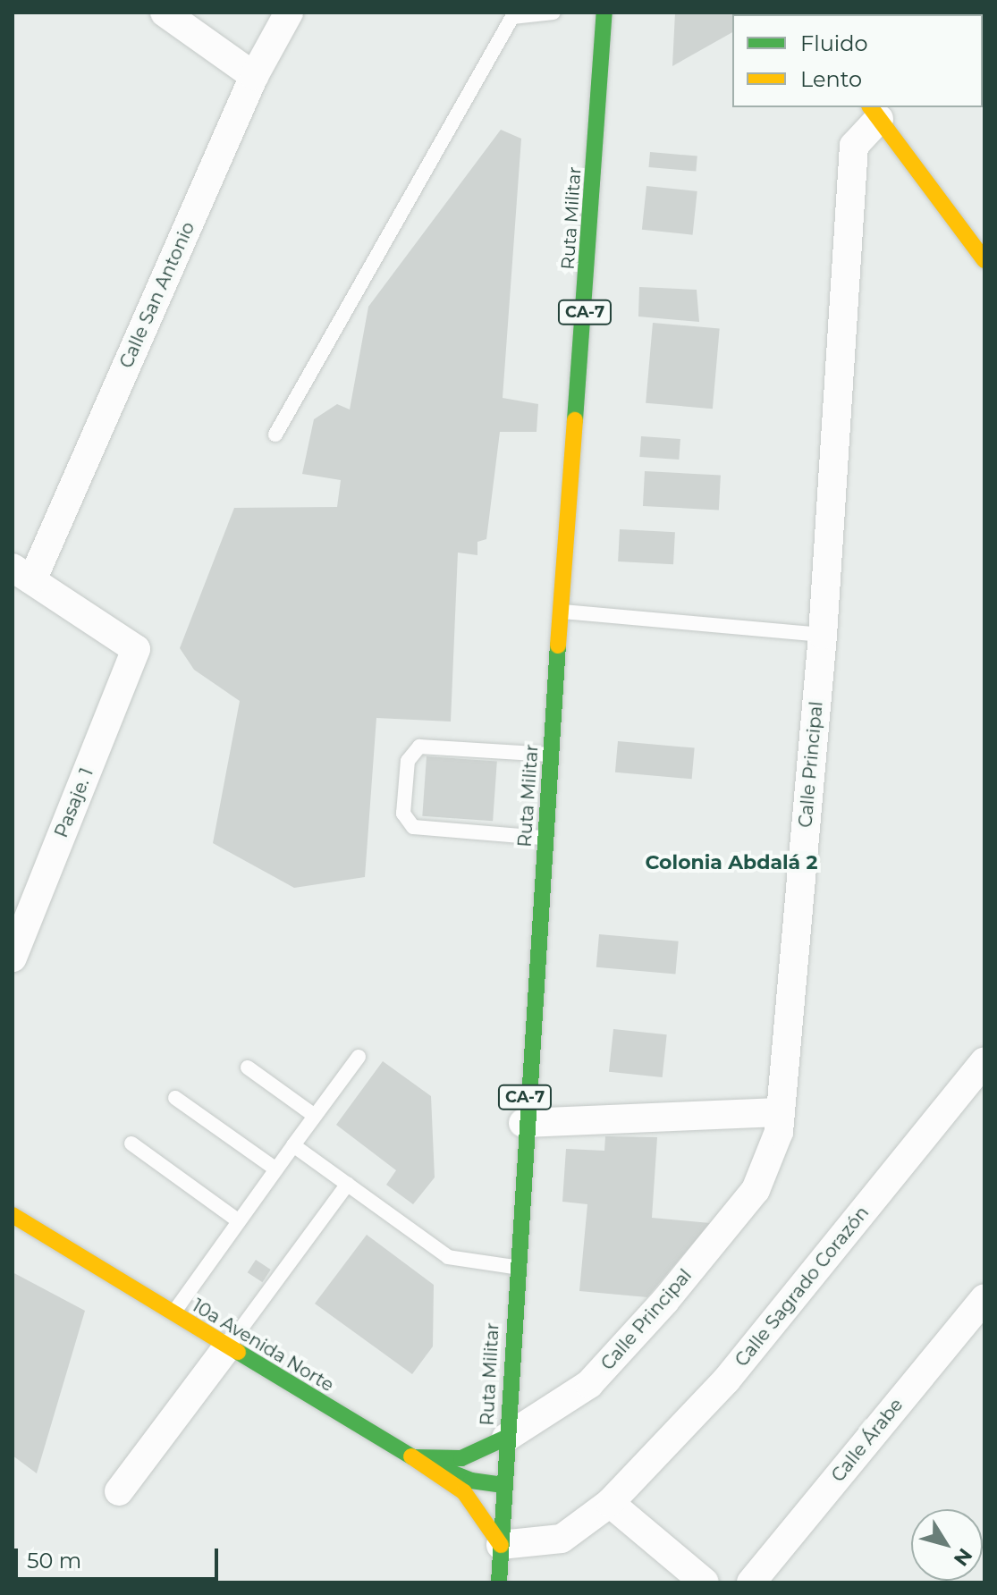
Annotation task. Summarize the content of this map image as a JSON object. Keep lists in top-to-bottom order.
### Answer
{
  "streets": {
    "main road": ["Ruta Militar", "CA-7", "10a Avenida Norte"],
    "street": [
      "Calle San Antonio",
      "Calle Principal",
      "Pasaje. 1",
      "Calle Sagrado Corazón",
      "Calle Árabe"
    ]
  },
  "crossings": [
    ["Ruta Militar", "Calle Principal"],
    ["Ruta Militar", "Calle Sagrado Corazón"],
    ["Ruta Militar", "10a Avenida Norte"],
    ["Calle San Antonio", "Pasaje. 1"]
  ],
  "districts": ["Colonia Abdalá 2"],
  "legend": ["Fluido", "Lento"],
  "scale_bar": "50 m",
  "north": "bottom right"
}
